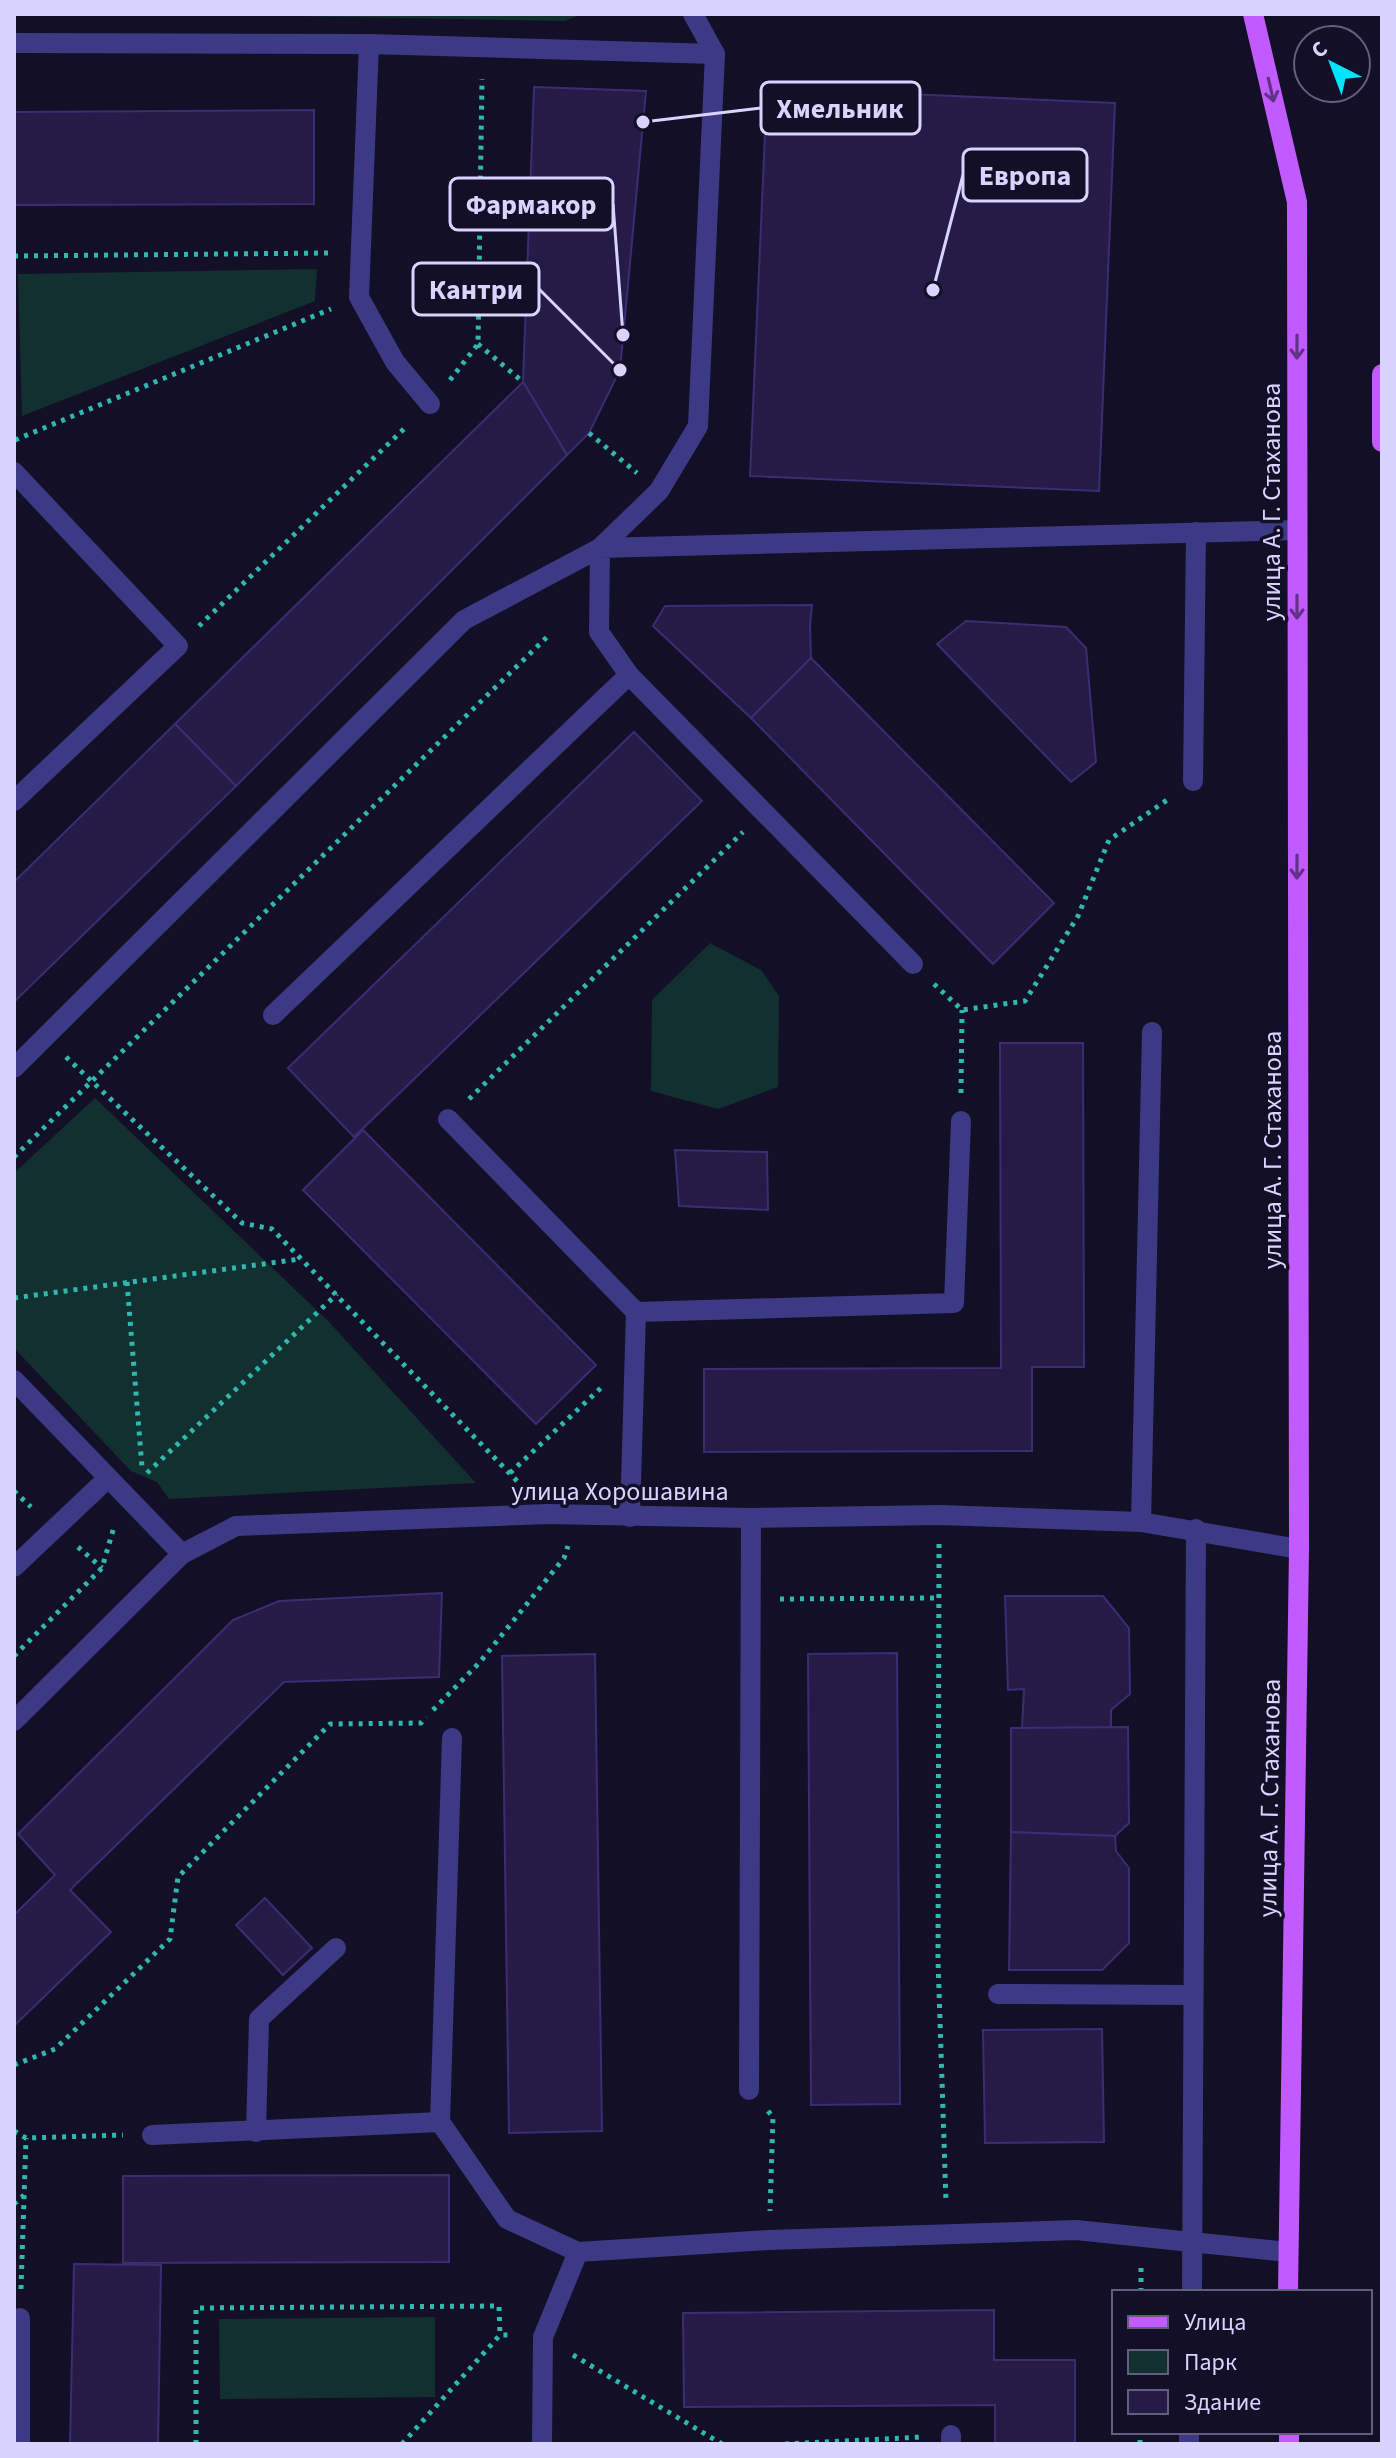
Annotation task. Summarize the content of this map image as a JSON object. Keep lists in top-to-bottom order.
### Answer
{
  "streets": {
    "main road": ["улица А. Г. Стаханова"],
    "street": ["улица Хорошавина"]
  },
  "crossings": [
    ["улица А. Г. Стаханова", "улица Хорошавина"]
  ],
  "one_way": ["улица А. Г. Стаханова"],
  "places": [
    "Хмельник",
    "Европа",
    "Фармакор",
    "Кантри"
  ],
  "legend": ["Улица", "Парк", "Здание"],
  "north": "top left"
}
